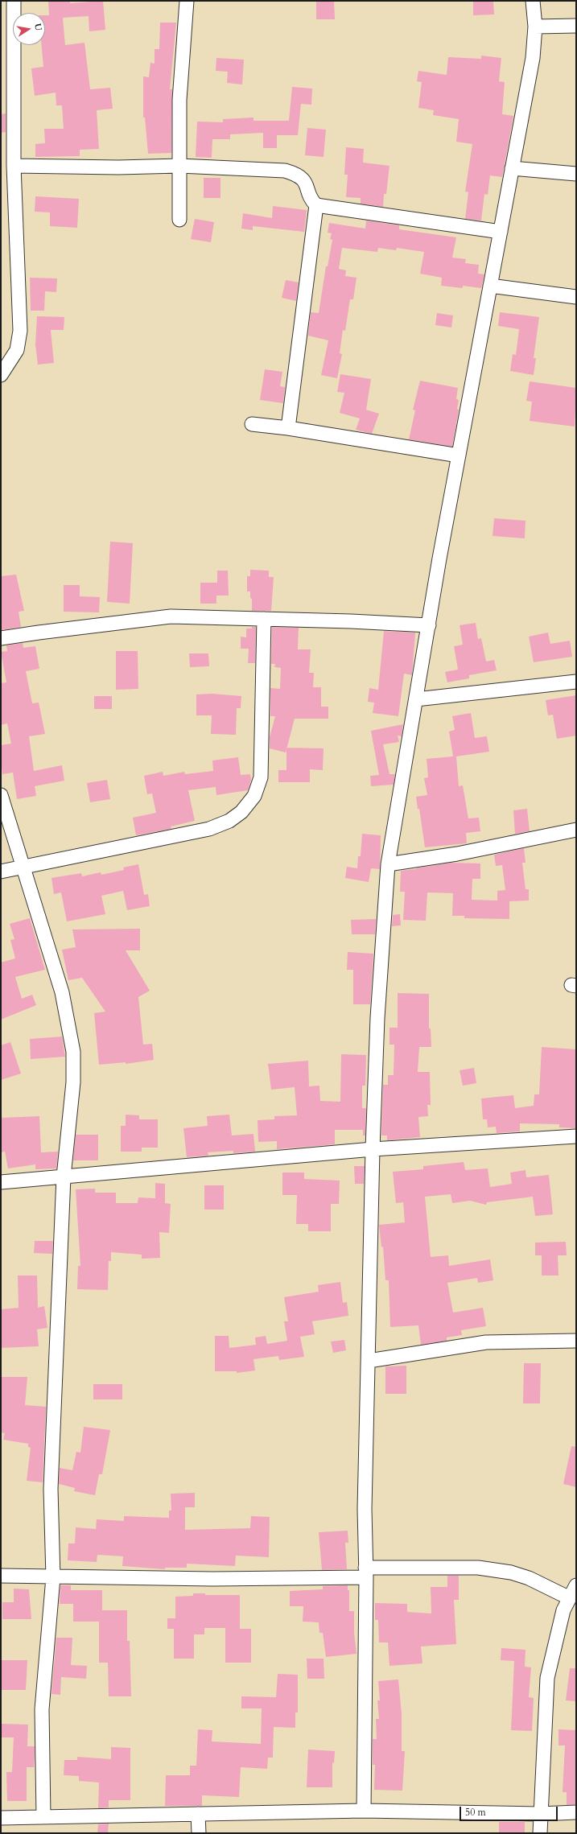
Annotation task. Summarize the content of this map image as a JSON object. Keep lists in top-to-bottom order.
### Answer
{
  "scale_bar": "50 m",
  "north": "right"
}
